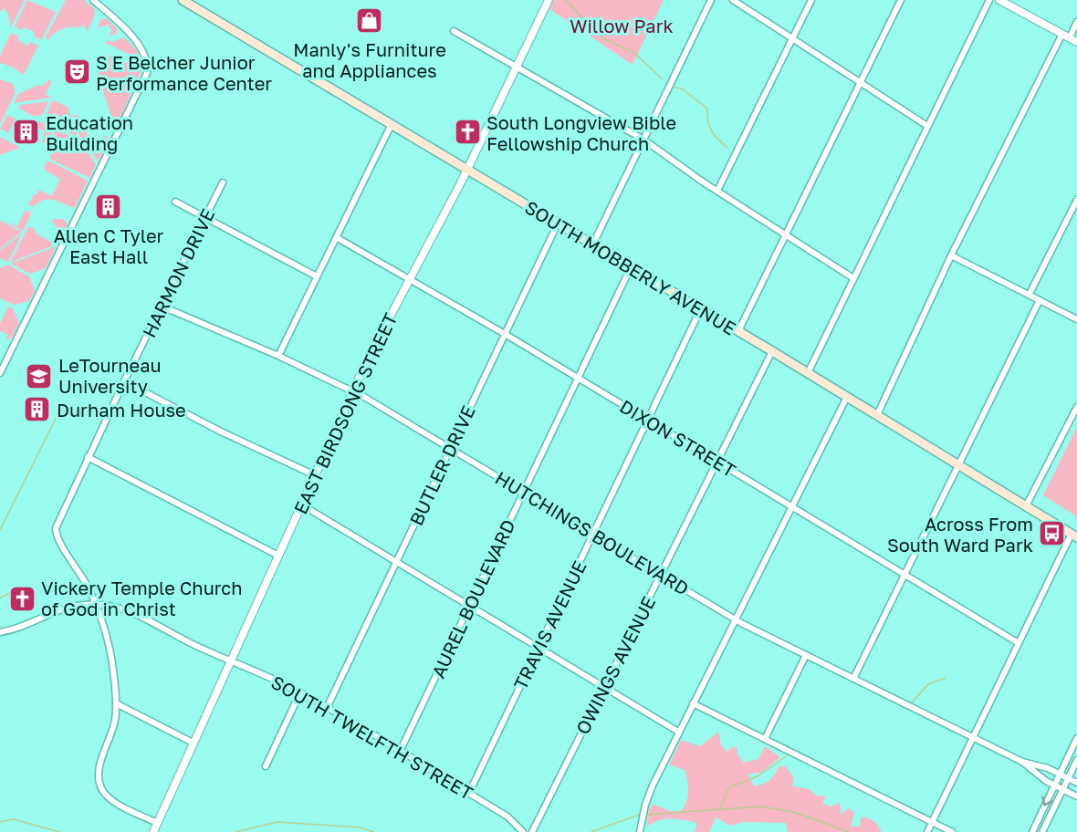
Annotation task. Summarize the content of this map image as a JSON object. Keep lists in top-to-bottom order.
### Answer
{
  "streets": {
    "main road": ["SOUTH MOBBERLY AVENUE"],
    "street": [
      "HARMON DRIVE",
      "EAST BIRDSONG STREET",
      "DIXON STREET",
      "BUTLER DRIVE",
      "HUTCHINGS BOULEVARD",
      "AUREL BOULEVARD",
      "TRAVIS AVENUE",
      "OWINGS AVENUE",
      "SOUTH TWELFTH STREET"
    ]
  },
  "crossings": [
    ["SOUTH MOBBERLY AVENUE", "EAST BIRDSONG STREET"],
    ["SOUTH MOBBERLY AVENUE", "BUTLER DRIVE"],
    ["SOUTH MOBBERLY AVENUE", "AUREL BOULEVARD"],
    ["SOUTH MOBBERLY AVENUE", "TRAVIS AVENUE"],
    ["SOUTH MOBBERLY AVENUE", "OWINGS AVENUE"],
    ["HARMON DRIVE", "EAST BIRDSONG STREET"],
    ["HARMON DRIVE", "HUTCHINGS BOULEVARD"],
    ["HARMON DRIVE", "SOUTH TWELFTH STREET"],
    ["EAST BIRDSONG STREET", "DIXON STREET"],
    ["EAST BIRDSONG STREET", "HUTCHINGS BOULEVARD"],
    ["EAST BIRDSONG STREET", "SOUTH TWELFTH STREET"],
    ["DIXON STREET", "BUTLER DRIVE"],
    ["DIXON STREET", "AUREL BOULEVARD"],
    ["DIXON STREET", "TRAVIS AVENUE"],
    ["DIXON STREET", "OWINGS AVENUE"],
    ["BUTLER DRIVE", "HUTCHINGS BOULEVARD"],
    ["BUTLER DRIVE", "SOUTH TWELFTH STREET"],
    ["HUTCHINGS BOULEVARD", "AUREL BOULEVARD"],
    ["HUTCHINGS BOULEVARD", "TRAVIS AVENUE"],
    ["HUTCHINGS BOULEVARD", "OWINGS AVENUE"],
    ["AUREL BOULEVARD", "SOUTH TWELFTH STREET"],
    ["TRAVIS AVENUE", "SOUTH TWELFTH STREET"]
  ],
  "parks": ["Willow Park"],
  "places": {
    "shop": ["Manly's Furniture and Appliances"],
    "theatre": ["S E Belcher Junior Performance Center"],
    "building": ["Education Building", "Allen C Tyler East Hall", "Durham House"],
    "church": ["South Longview Bible Fellowship Church", "Vickery Temple Church of God in Christ"],
    "school or university": ["LeTourneau University"],
    "bus stop": ["Across From South Ward Park"]
  }
}
